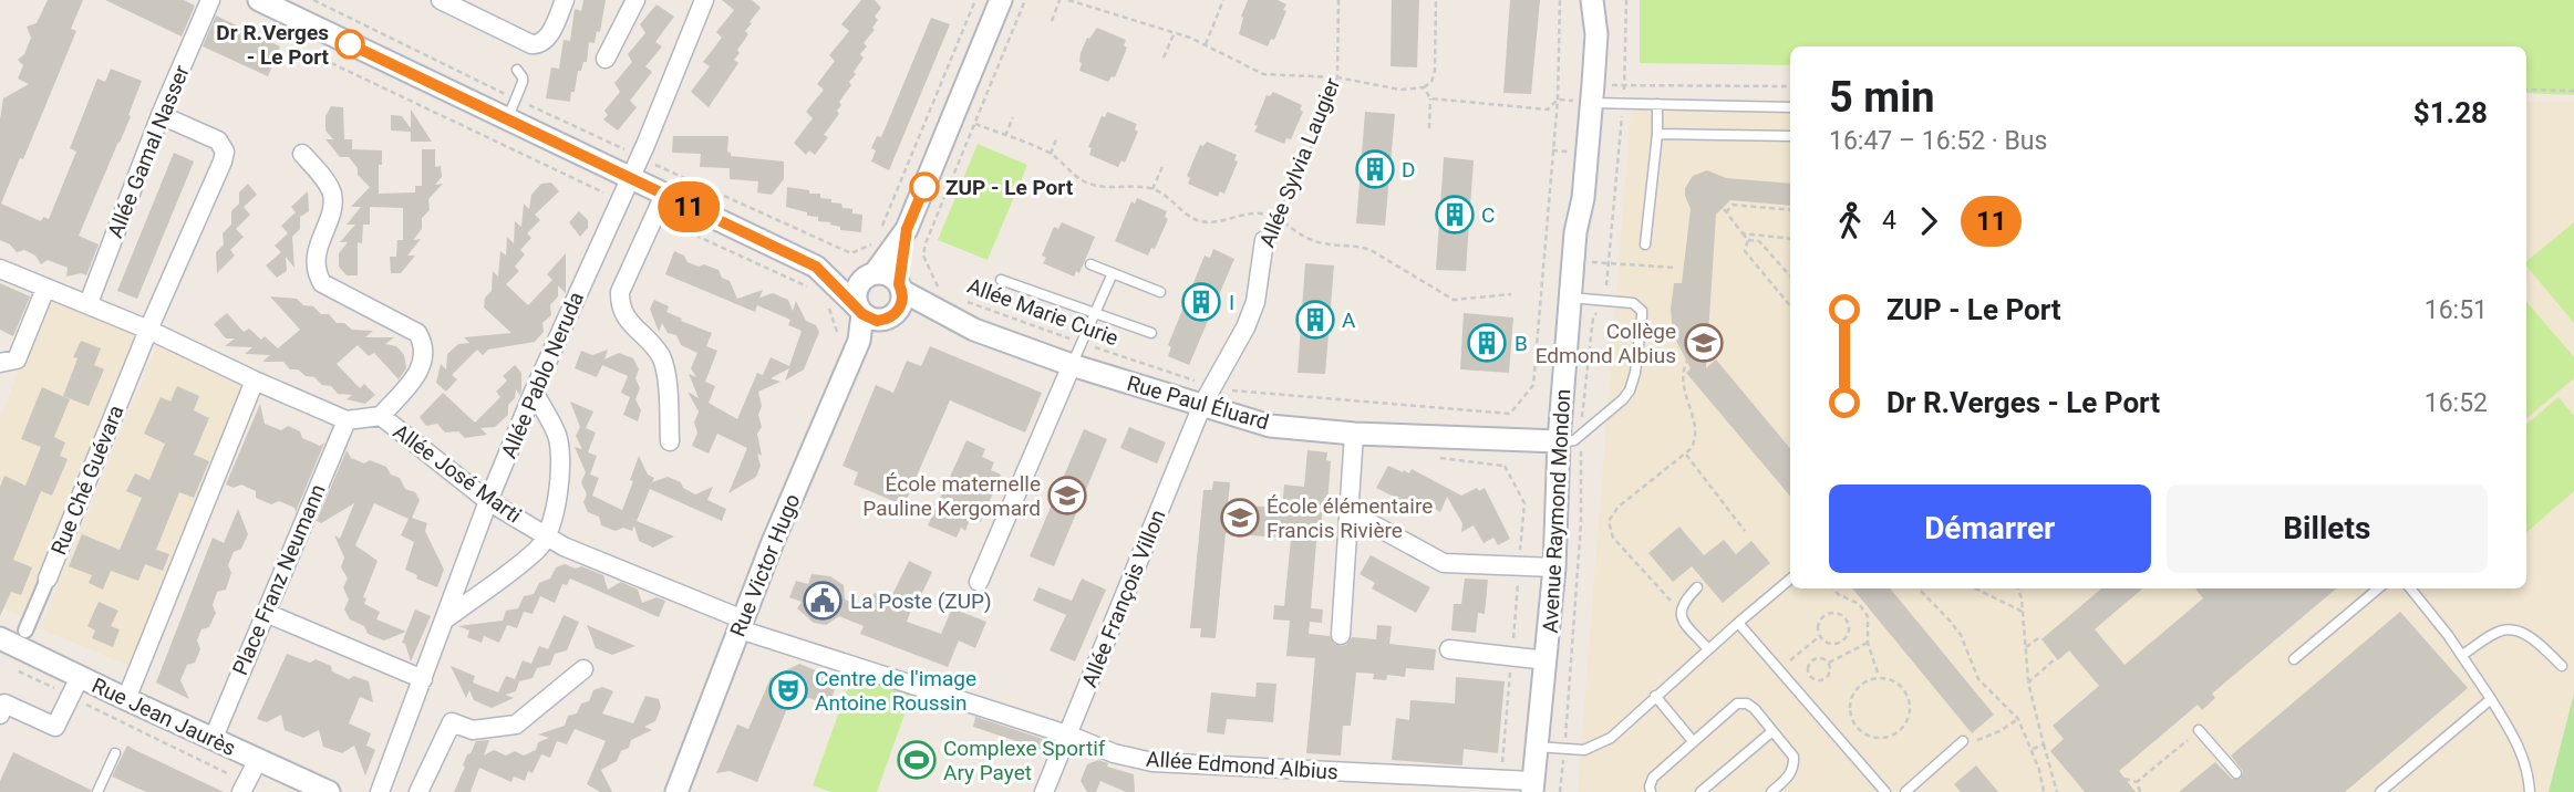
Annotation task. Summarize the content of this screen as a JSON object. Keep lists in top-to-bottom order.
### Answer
{
  "streets": {
    "street": [
      "Allée Gamal Nasser",
      "Allée Sylvia Laugier",
      "Allée Pablo Neruda",
      "Rue Paul Éluard",
      "Allée José Marti",
      "Rue Ché Guévara",
      "Avenue Raymond Mondon",
      "Rue Victor Hugo",
      "Place Franz Neumann",
      "Allée François Villon",
      "Rue Jean Jaurès",
      "Allée Edmond Albius"
    ],
    "path": ["Allée Marie Curie"]
  },
  "crossings": [
    ["Allée Gamal Nasser", "Rue Ché Guévara"],
    ["Allée Sylvia Laugier", "Allée Marie Curie"],
    ["Allée Sylvia Laugier", "Rue Paul Éluard"],
    ["Allée Sylvia Laugier", "Allée François Villon"],
    ["Allée Marie Curie", "Rue Paul Éluard"],
    ["Allée Marie Curie", "Allée François Villon"],
    ["Allée Pablo Neruda", "Allée José Marti"],
    ["Rue Paul Éluard", "Avenue Raymond Mondon"],
    ["Rue Paul Éluard", "Allée François Villon"],
    ["Allée José Marti", "Rue Victor Hugo"],
    ["Allée José Marti", "Place Franz Neumann"],
    ["Allée José Marti", "Allée Edmond Albius"],
    ["Avenue Raymond Mondon", "Allée Edmond Albius"],
    ["Rue Victor Hugo", "Allée Edmond Albius"],
    ["Place Franz Neumann", "Rue Jean Jaurès"],
    ["Allée François Villon", "Allée Edmond Albius"]
  ],
  "places": {
    "other": ["Dr R.Verges - Le Port", "ZUP - Le Port"],
    "building": [
      "D",
      "C",
      "I",
      "A",
      "B"
    ],
    "school or university": ["Collège Edmond Albius", "École maternelle Pauline Kergomard", "École élémentaire Francis Rivière"],
    "public building": ["La Poste (ZUP)"],
    "theatre": ["Centre de l'image Antoine Roussin"],
    "sports": ["Complexe Sportif Ary Payet"]
  },
  "lines": ["bus line 11"],
  "page": {
    "on_map": "11",
    "heading": ["5 min", "16:47 – 16:52 · Bus", "$1.28"],
    "legs": ["4", "11"],
    "list": [
      {
        "name": "ZUP - Le Port",
        "value": "16:51"
      },
      {
        "name": "Dr R.Verges - Le Port",
        "value": "16:52"
      }
    ],
    "buttons": ["Démarrer", "Billets"]
  }
}
